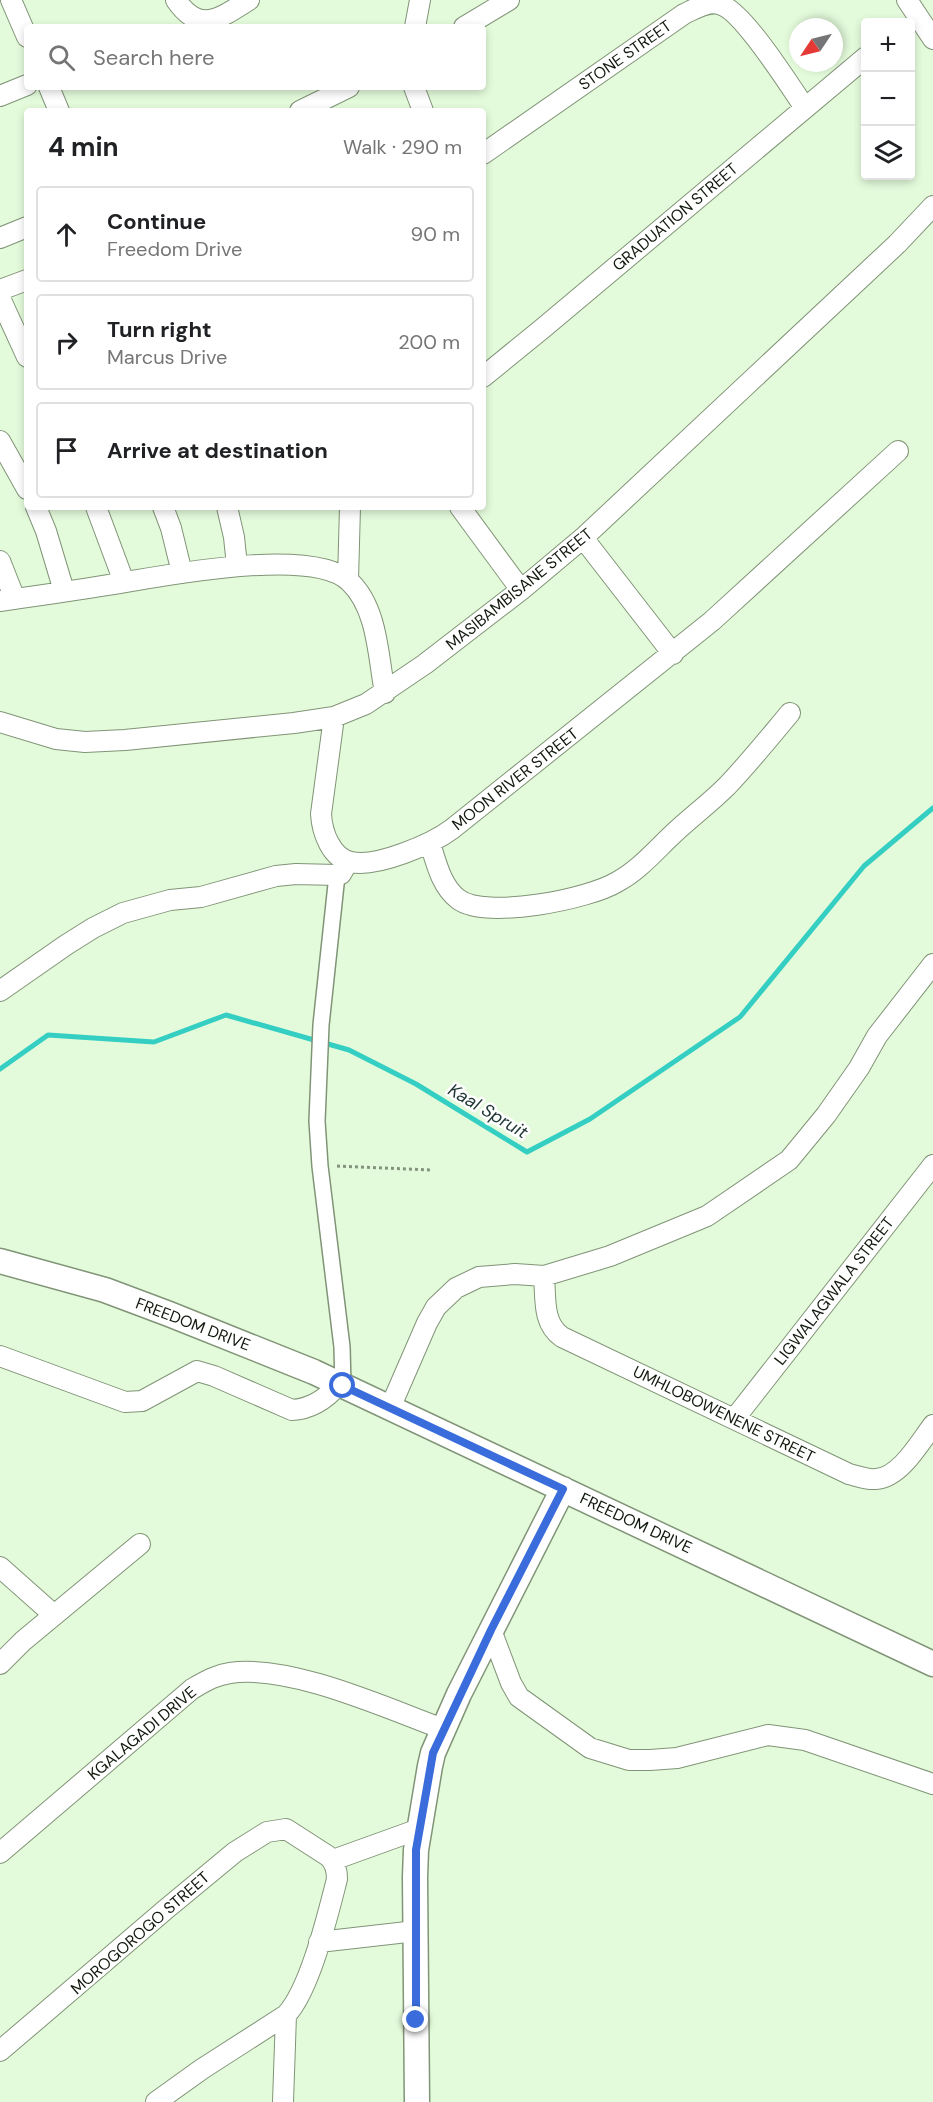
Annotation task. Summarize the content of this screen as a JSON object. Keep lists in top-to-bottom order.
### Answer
{
  "streets": {
    "street": [
      "STONE STREET",
      "GRADUATION STREET",
      "MASIBAMBISANE STREET",
      "MOON RIVER STREET",
      "LIGWALAGWALA STREET",
      "FREEDOM DRIVE",
      "UMHLOBOWENENE STREET",
      "KGALAGADI DRIVE",
      "MOROGOROGO STREET"
    ]
  },
  "crossings": [
    ["STONE STREET", "GRADUATION STREET"],
    ["LIGWALAGWALA STREET", "UMHLOBOWENENE STREET"]
  ],
  "water": ["Kaal Spruit"],
  "north": "bottom left",
  "page": {
    "map_buttons": ["+", "−"],
    "search": "Search here",
    "heading": ["4 min", "Walk · 290 m"],
    "list": [
      ["Continue", "Freedom Drive", "90 m"],
      ["Turn right", "Marcus Drive", "200 m"],
      "Arrive at destination"
    ]
  }
}
